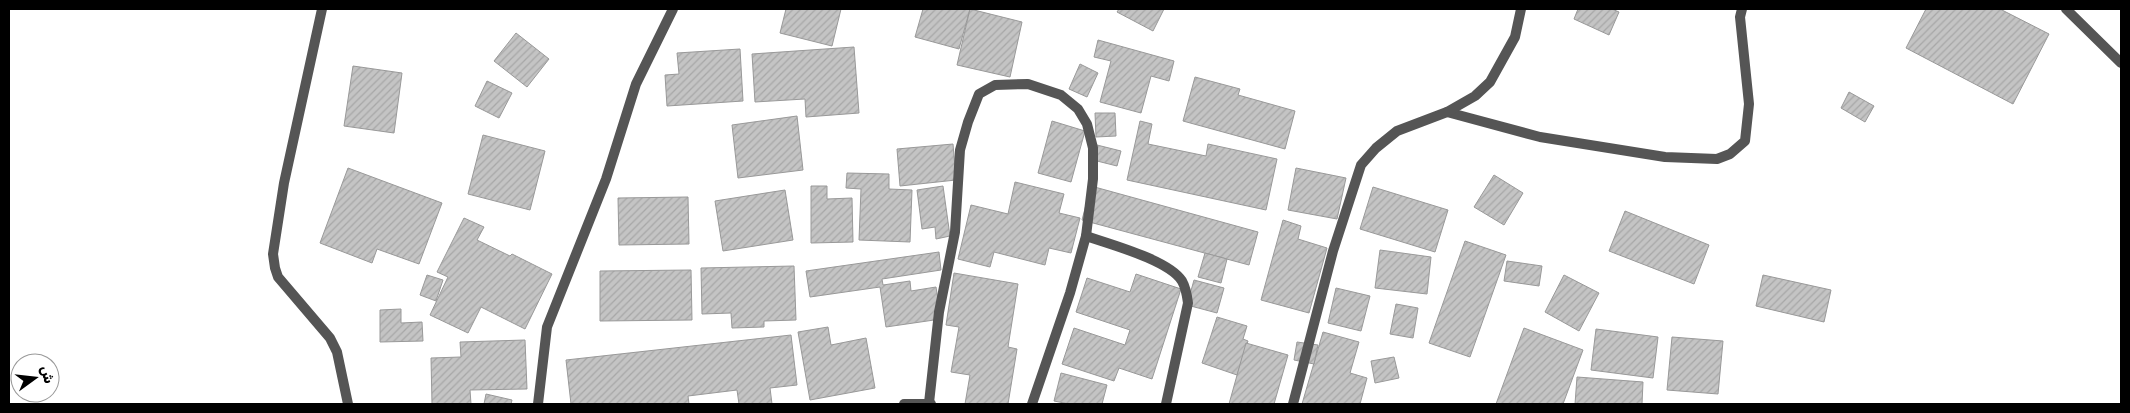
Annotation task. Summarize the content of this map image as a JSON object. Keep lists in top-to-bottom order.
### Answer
{
  "north": "right"
}
